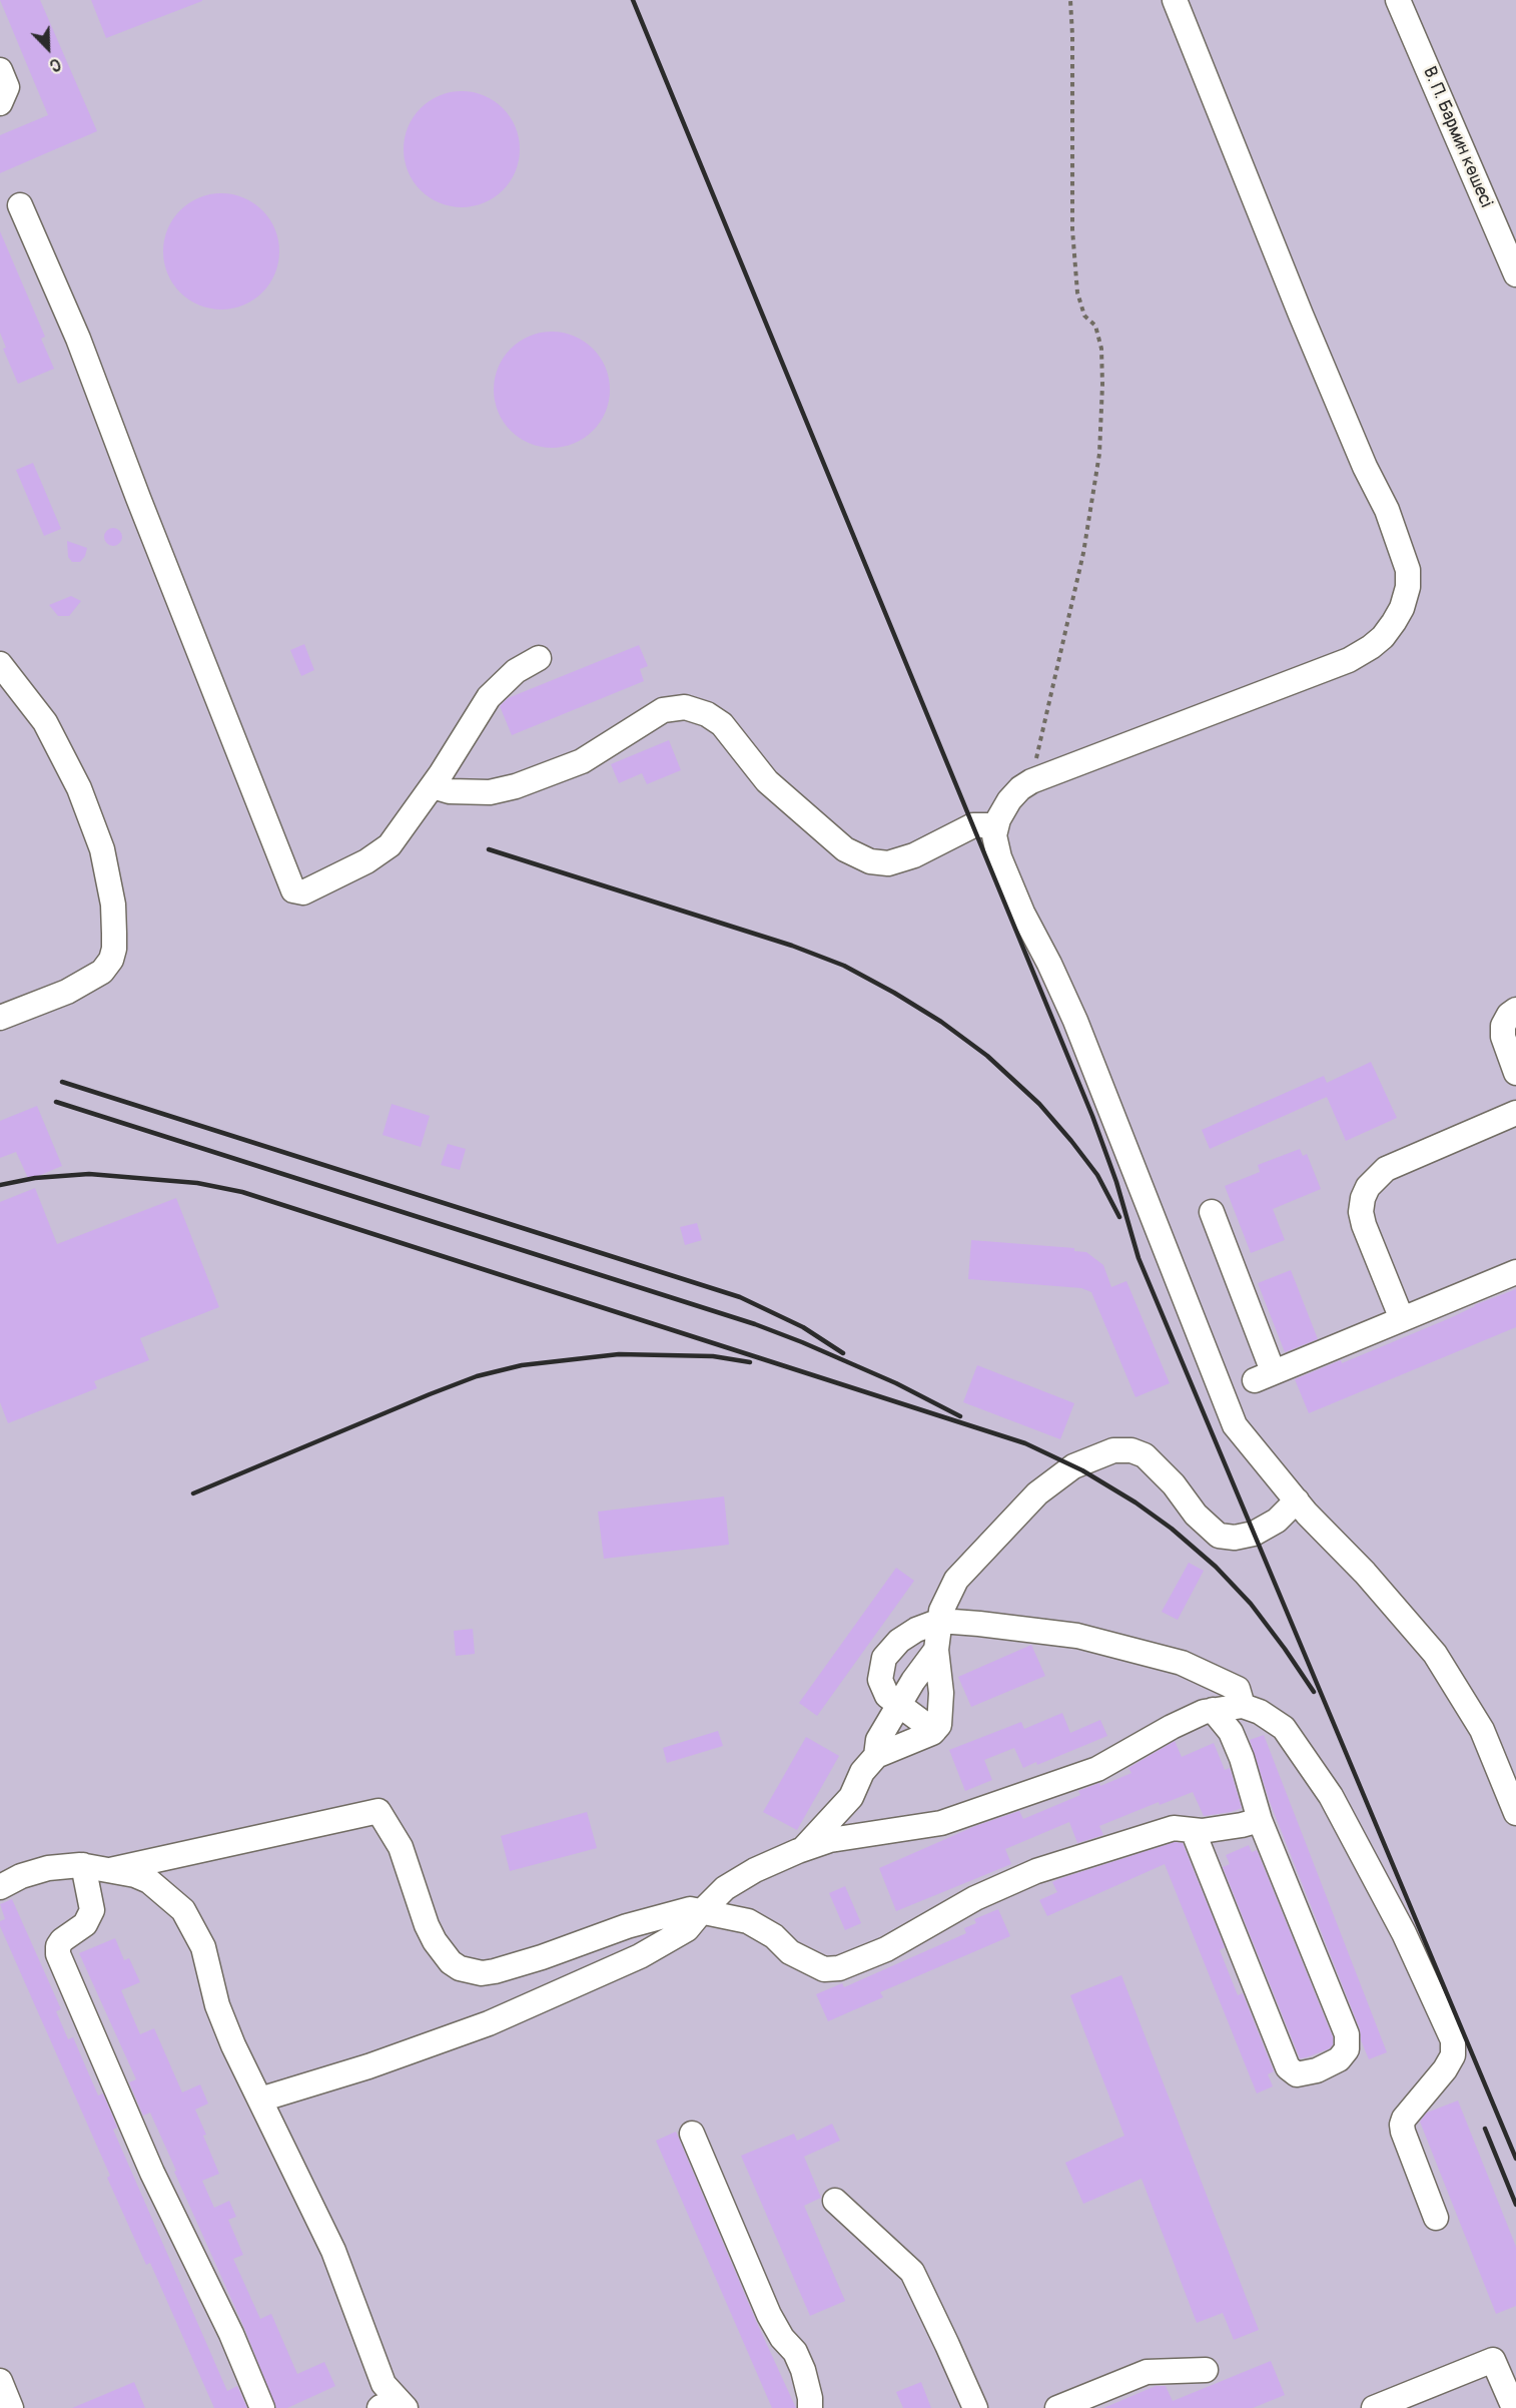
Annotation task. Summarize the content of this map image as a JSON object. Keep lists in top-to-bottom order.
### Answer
{
  "streets": {
    "street": ["В. П. Бармин көшесі"]
  },
  "north": "bottom right"
}
